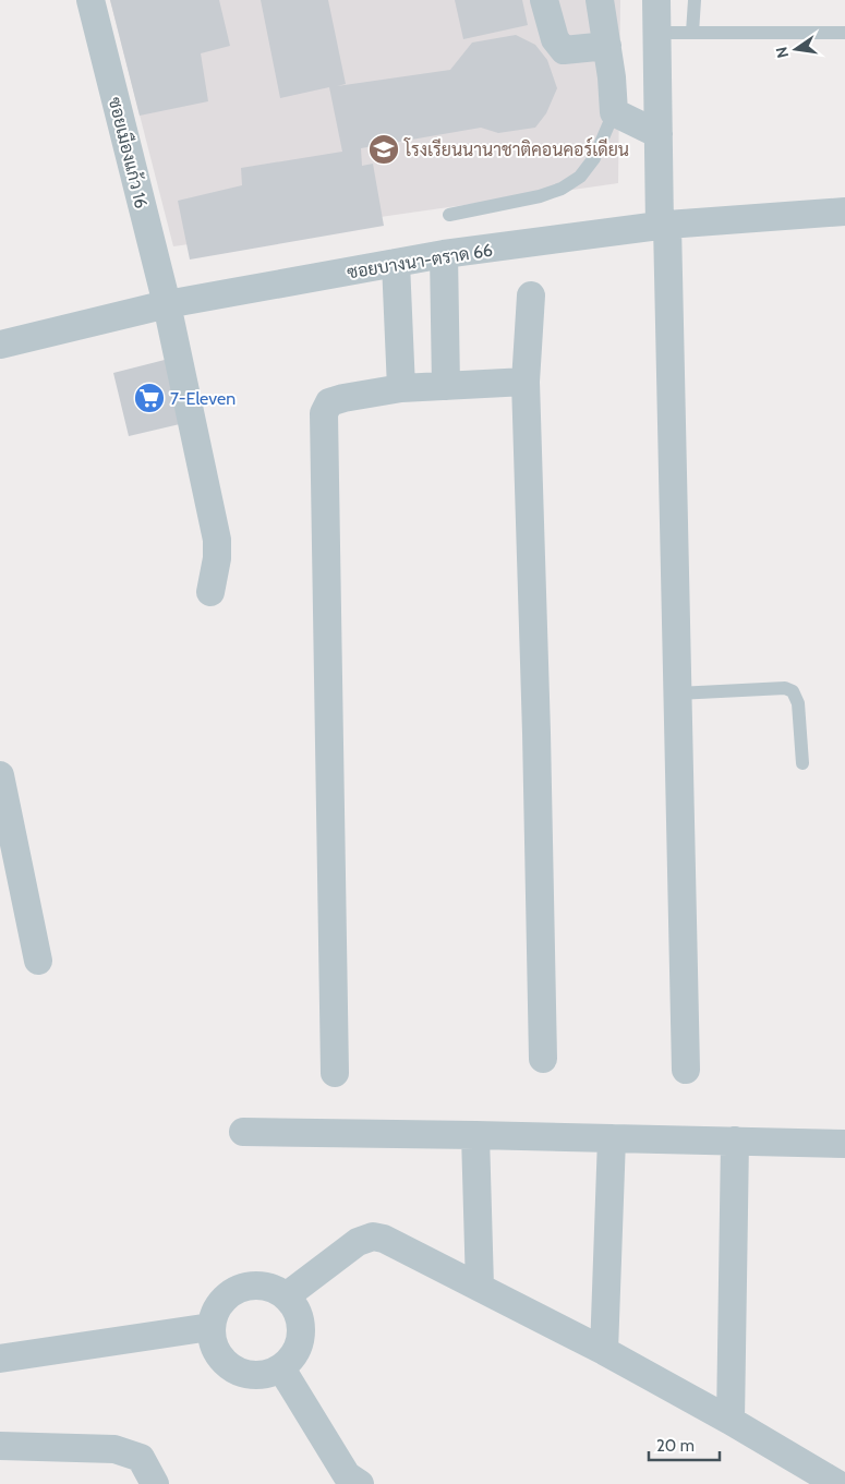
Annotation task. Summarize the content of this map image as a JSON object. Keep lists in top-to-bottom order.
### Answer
{
  "streets": {
    "street": ["ซอยเมืองแก้ว 16", "ซอยบางนา-ตราด 66"]
  },
  "crossings": [
    ["ซอยเมืองแก้ว 16", "ซอยบางนา-ตราด 66"]
  ],
  "places": {
    "school or university": ["โรงเรียนนานาชาติคอนคอร์เดียน"],
    "supermarket": ["7-Eleven"]
  },
  "scale_bar": "20 m",
  "north": "left"
}
